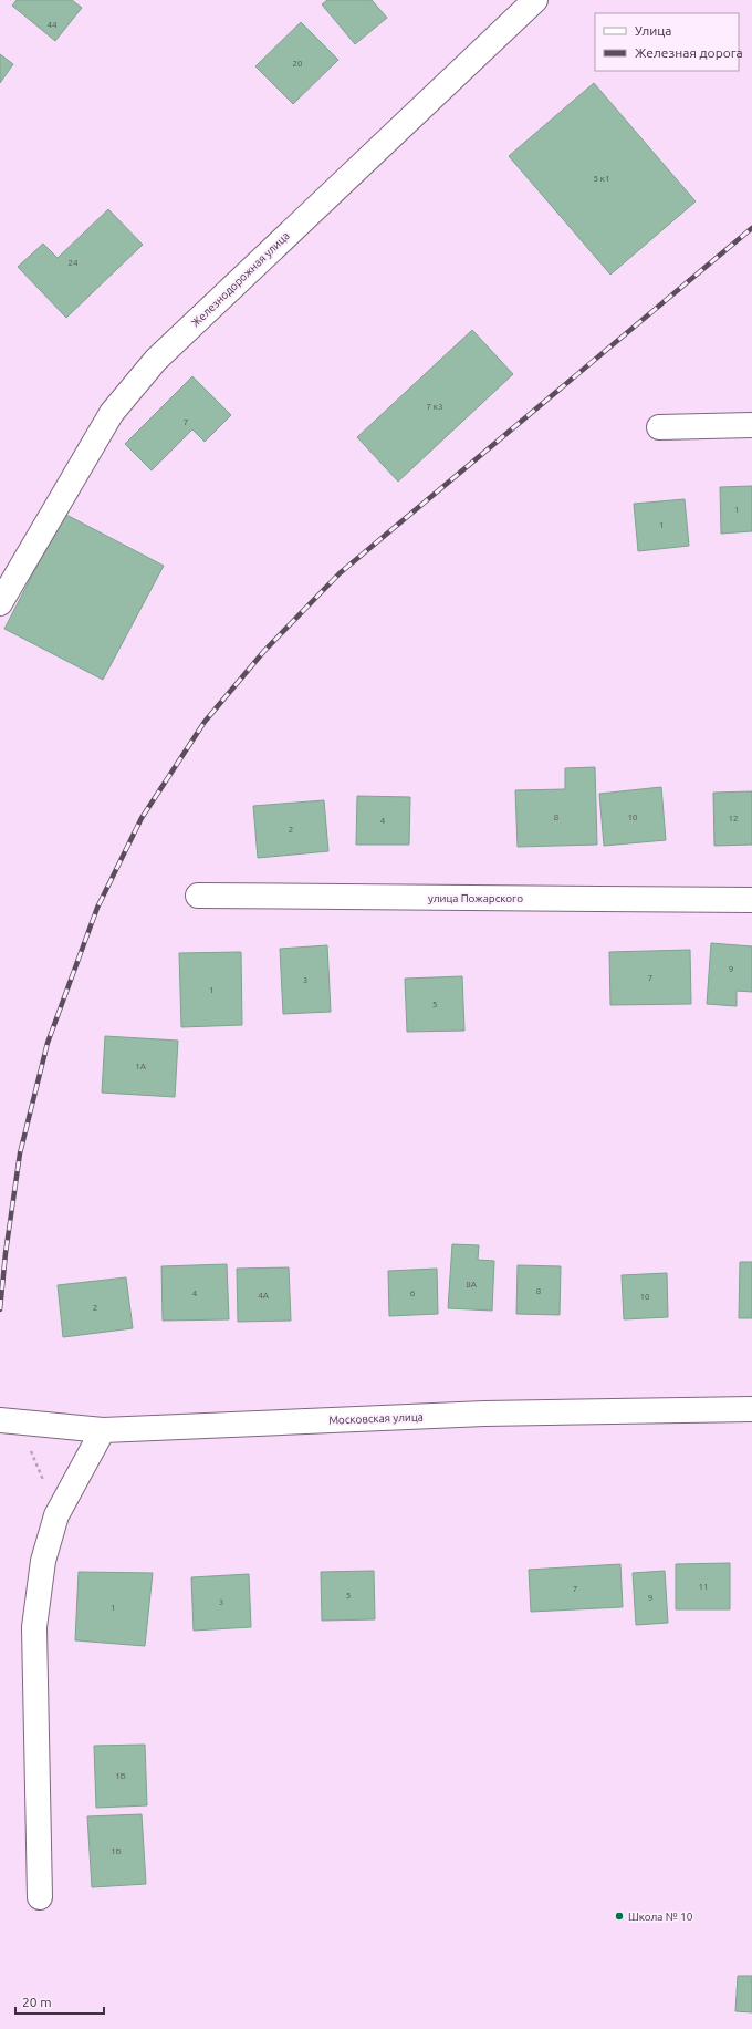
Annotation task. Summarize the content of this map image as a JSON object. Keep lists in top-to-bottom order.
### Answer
{
  "streets": {
    "street": ["Железнодорожная улица", "улица Пожарского", "Московская улица"]
  },
  "places": ["Школа № 10"],
  "house_numbers": [
    "44",
    "20",
    "5 к1",
    "24",
    "7 к3",
    "7",
    "1",
    "1",
    "8",
    "10",
    "12",
    "4",
    "2",
    "9",
    "7",
    "3",
    "1",
    "5",
    "1А",
    "8А",
    "8",
    "4",
    "6",
    "4А",
    "10",
    "2",
    "11",
    "7",
    "5",
    "9",
    "3",
    "1",
    "1Б",
    "1Б"
  ],
  "legend": ["Улица", "Железная дорога"],
  "scale_bar": "20 m"
}
